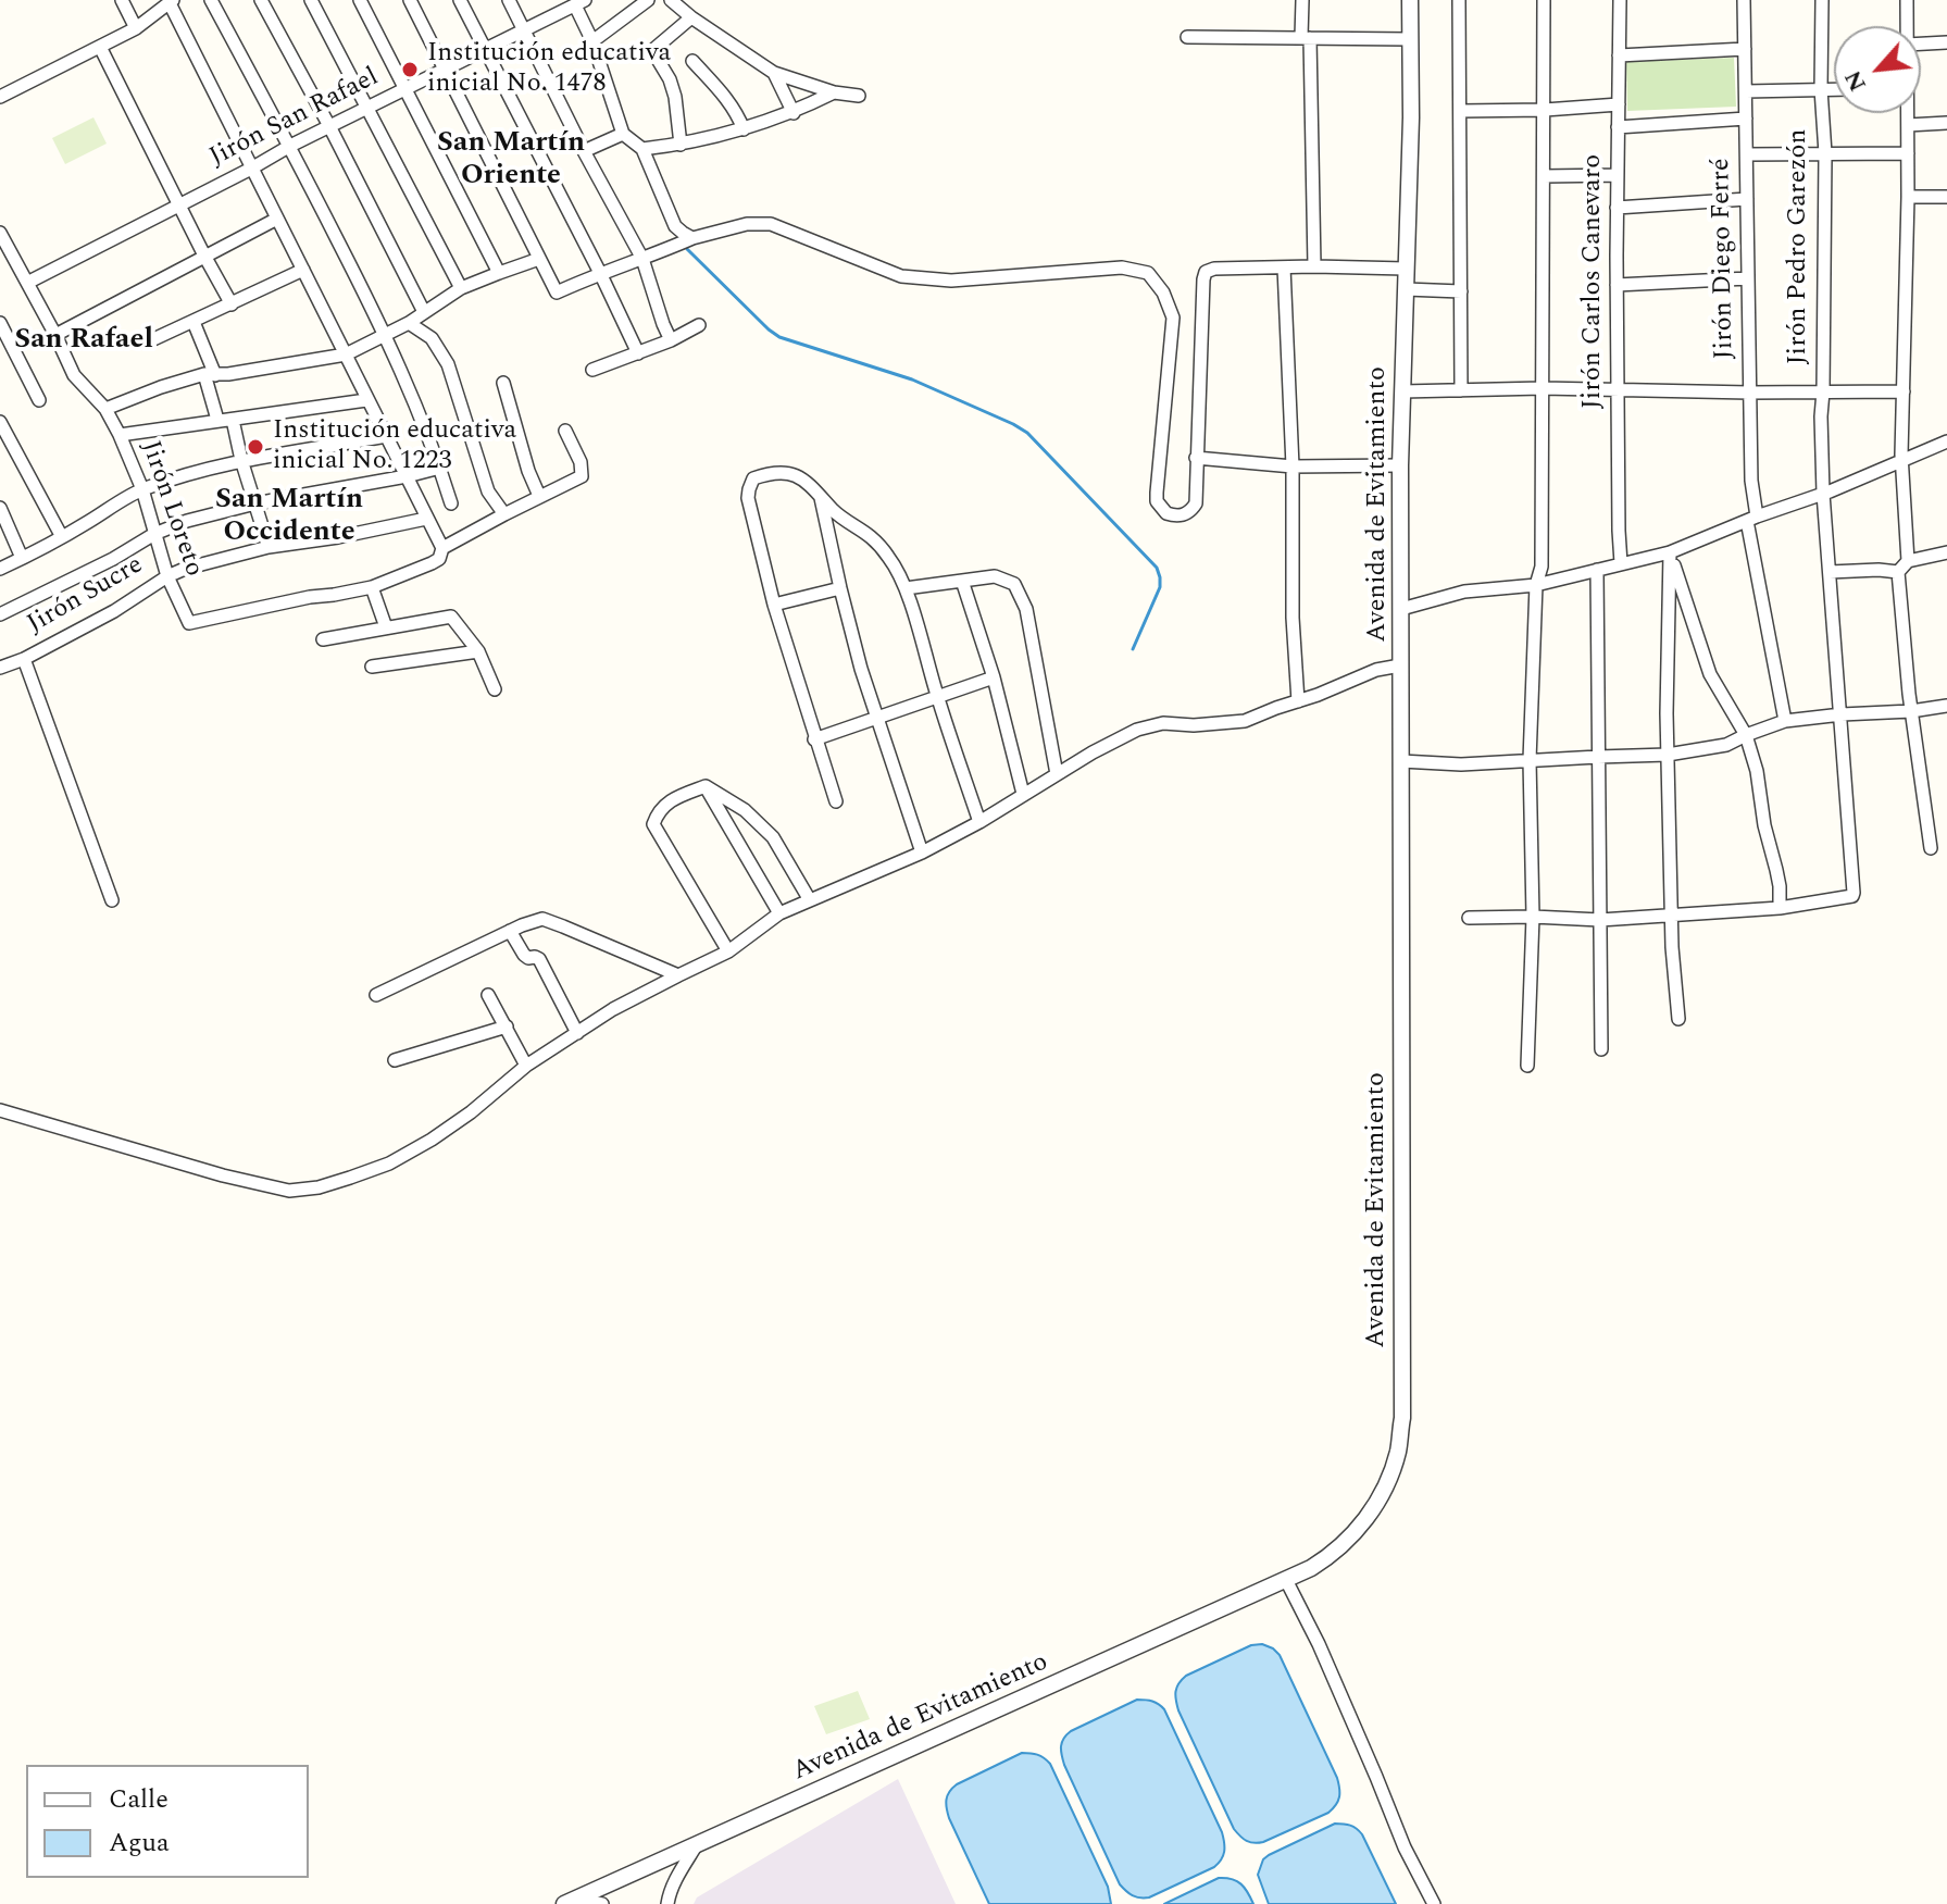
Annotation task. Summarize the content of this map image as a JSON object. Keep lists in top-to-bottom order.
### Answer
{
  "streets": {
    "street": [
      "Jirón San Rafael",
      "Jirón Pedro Garezón",
      "Jirón Diego Ferré",
      "Jirón Carlos Canevaro",
      "Avenida de Evitamiento",
      "Jirón Loreto",
      "Jirón Sucre"
    ]
  },
  "crossings": [
    ["Jirón San Rafael", "Jirón Loreto"],
    ["Jirón Loreto", "Jirón Sucre"]
  ],
  "districts": ["San Martín Oriente", "San Rafael", "San Martín Occidente"],
  "places": ["Institución educativa inicial No. 1478", "Institución educativa inicial No. 1223"],
  "legend": ["Calle", "Agua"],
  "north": "bottom left"
}
